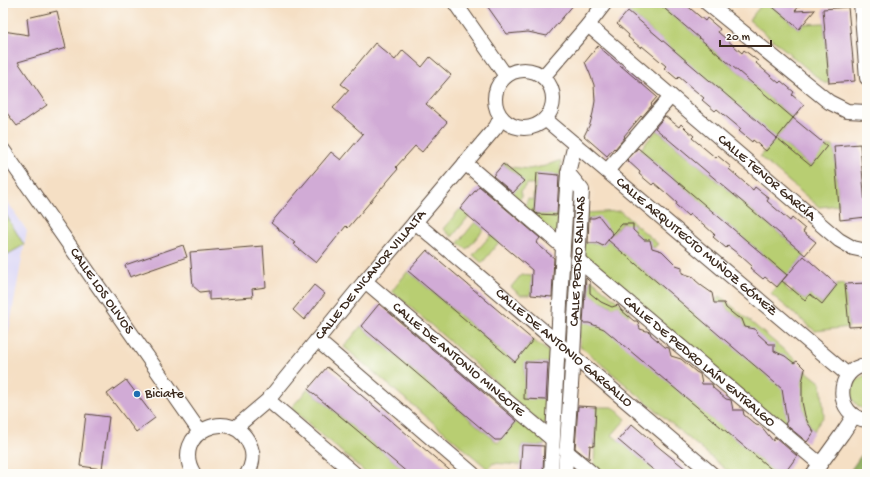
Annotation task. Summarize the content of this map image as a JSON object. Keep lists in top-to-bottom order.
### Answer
{
  "streets": {
    "street": [
      "CALLE TENOR GARCÍA",
      "CALLE ARQUITECTO MUÑOZ GÓMEZ",
      "CALLE PEDRO SALINAS",
      "CALLE DE NICANOR VILLALTA",
      "CALLE LOS OLIVOS",
      "CALLE DE ANTONIO GARGALLO",
      "CALLE DE ANTONIO MINGOTE",
      "CALLE DE PEDRO LAÍN ENTRALGO"
    ]
  },
  "crossings": [
    ["CALLE ARQUITECTO MUÑOZ GÓMEZ", "CALLE PEDRO SALINAS"],
    ["CALLE ARQUITECTO MUÑOZ GÓMEZ", "CALLE DE NICANOR VILLALTA"],
    ["CALLE PEDRO SALINAS", "CALLE DE ANTONIO GARGALLO"],
    ["CALLE PEDRO SALINAS", "CALLE DE ANTONIO MINGOTE"],
    ["CALLE PEDRO SALINAS", "CALLE DE PEDRO LAÍN ENTRALGO"],
    ["CALLE DE NICANOR VILLALTA", "CALLE DE ANTONIO GARGALLO"],
    ["CALLE DE NICANOR VILLALTA", "CALLE DE ANTONIO MINGOTE"]
  ],
  "places": ["Biciate"],
  "scale_bar": "20 m"
}
